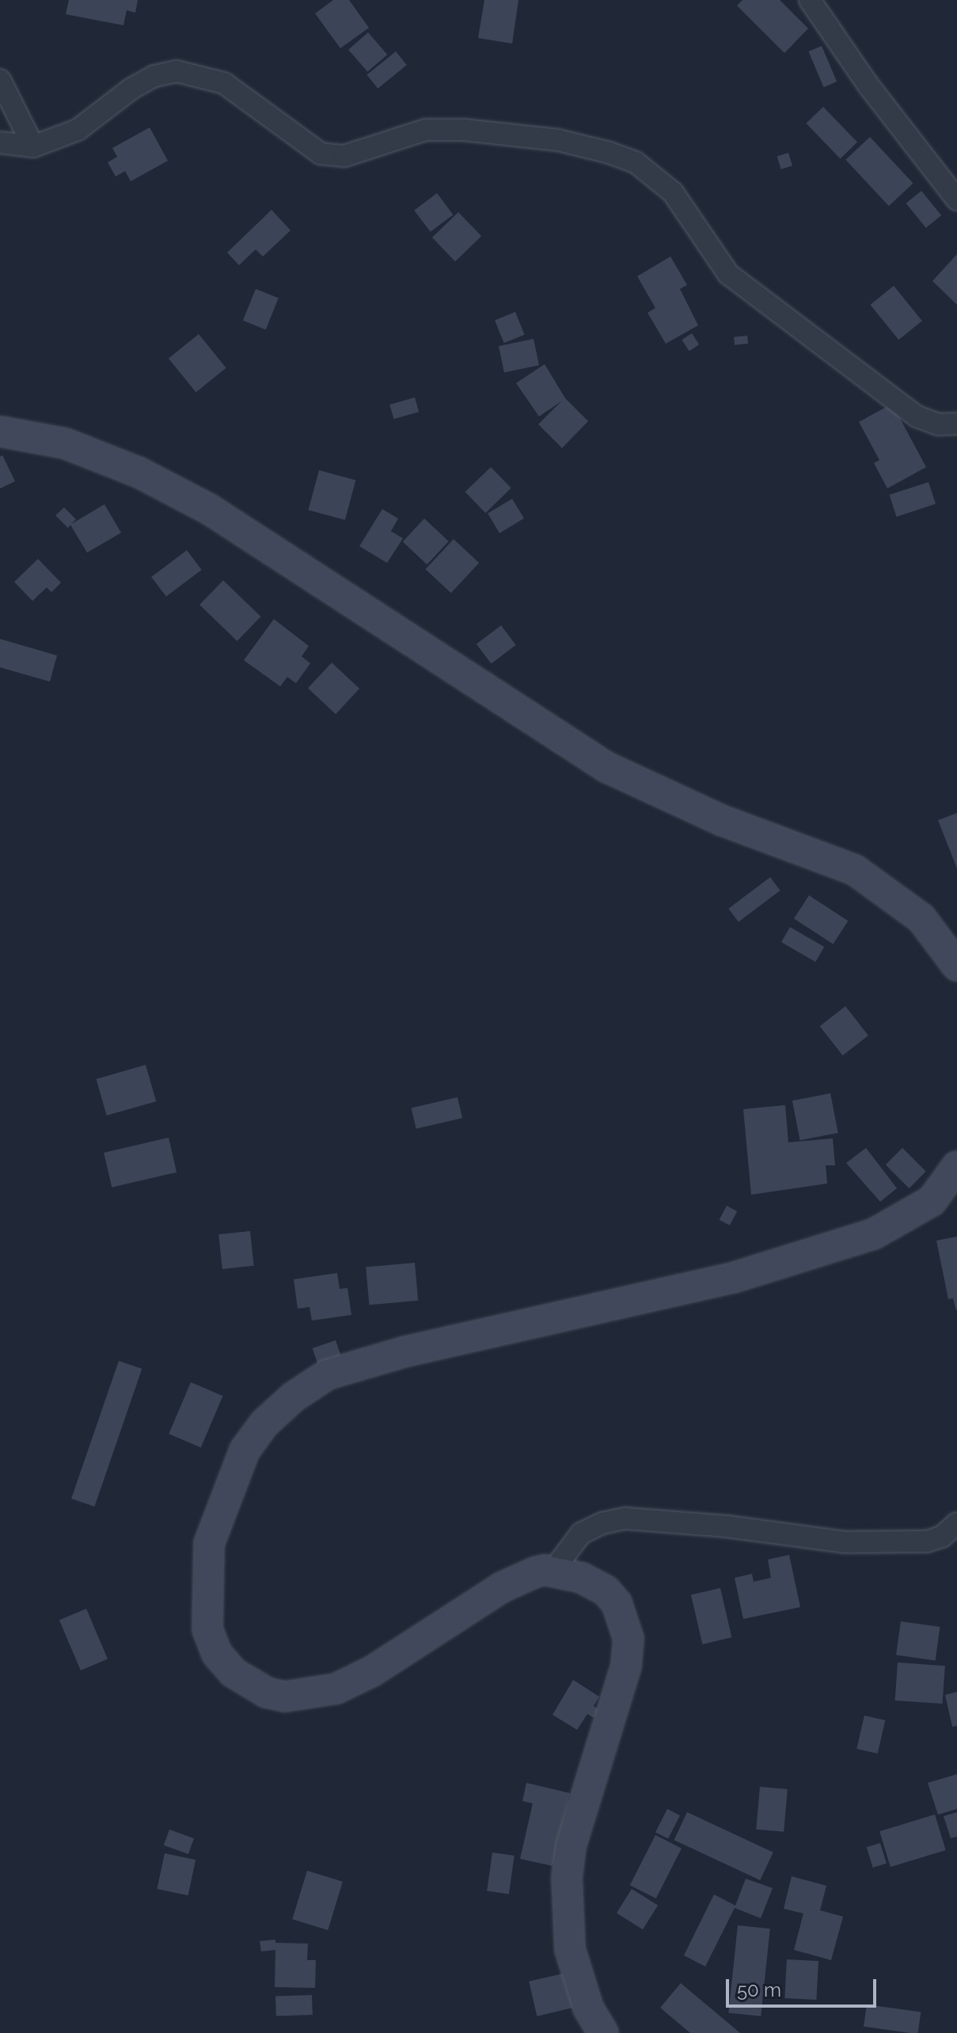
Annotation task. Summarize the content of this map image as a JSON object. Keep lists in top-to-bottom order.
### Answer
{
  "scale_bar": "50 m"
}
